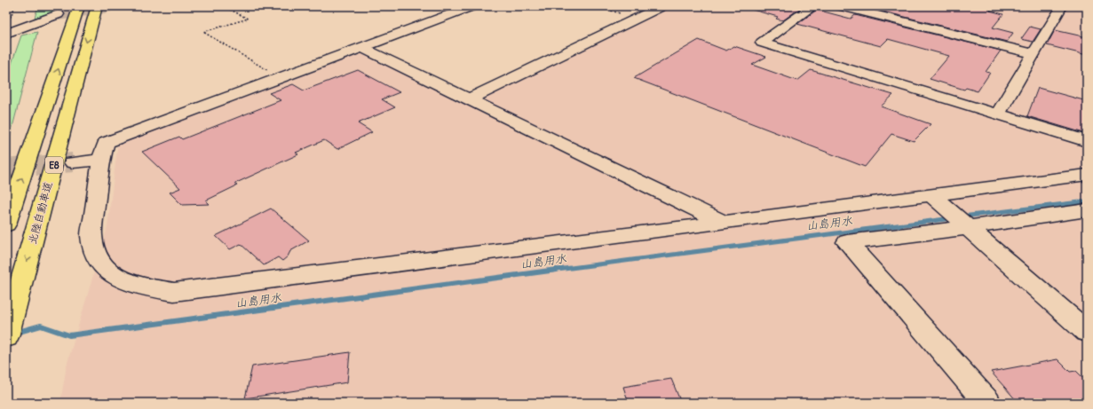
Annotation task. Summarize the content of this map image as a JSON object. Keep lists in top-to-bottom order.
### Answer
{
  "streets": {
    "highway": ["E8", "北陸自動車道"]
  },
  "water": ["山島用水"]
}
